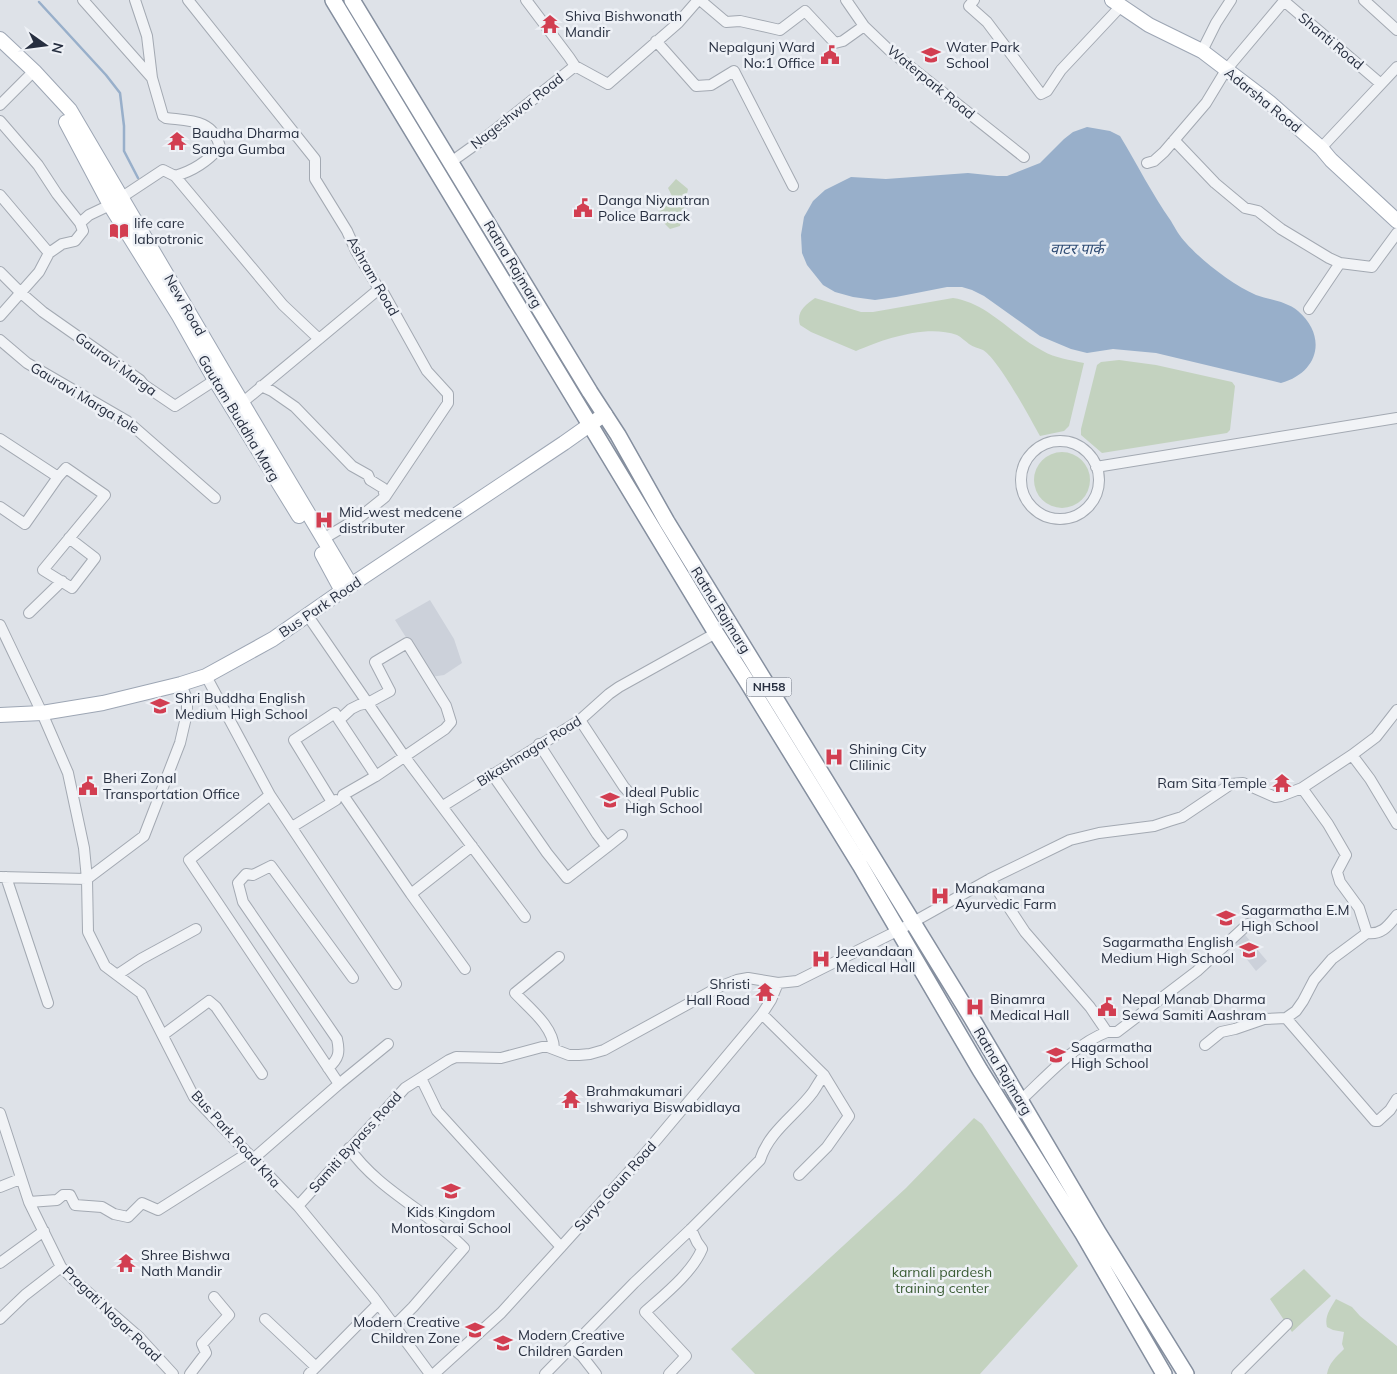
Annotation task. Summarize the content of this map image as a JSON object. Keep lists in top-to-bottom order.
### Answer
{
  "streets": {
    "highway": ["Ratna Rajmarg", "NH58"],
    "main road": [
      "Adarsha Road",
      "New Road",
      "Gautam Buddha Marg",
      "Bus Park Road"
    ],
    "street": [
      "Shanti Road",
      "Waterpark Road",
      "Nageshwor Road",
      "Ashram Road",
      "Gauravi Marga",
      "Gauravi Marga tole",
      "Bikashnagar Road",
      "Bus Park Road Kha",
      "Samiti Bypass Road",
      "Surya Gaun Road",
      "Pragati Nagar Road"
    ]
  },
  "crossings": [
    ["Shanti Road", "Adarsha Road"],
    ["Nageshwor Road", "Ratna Rajmarg"],
    ["Ratna Rajmarg", "Bus Park Road"],
    ["Ratna Rajmarg", "Bikashnagar Road"],
    ["Ratna Rajmarg", "Samiti Bypass Road"],
    ["Ashram Road", "New Road"],
    ["New Road", "Gautam Buddha Marg"],
    ["New Road", "Bus Park Road"],
    ["Gauravi Marga", "Gautam Buddha Marg"],
    ["Gautam Buddha Marg", "Bus Park Road"],
    ["Bus Park Road", "Bus Park Road Kha"],
    ["Bus Park Road Kha", "Samiti Bypass Road"],
    ["Samiti Bypass Road", "Surya Gaun Road"]
  ],
  "water": ["वाटर पार्क"],
  "parks": ["karnali pardesh training center"],
  "places": {
    "temple": [
      "Shiva Bishwonath Mandir",
      "Baudha Dharma Sanga Gumba",
      "Ram Sita Temple",
      "Shristi Hall Road",
      "Brahmakumari Ishwariya Biswabidlaya",
      "Shree Bishwa Nath Mandir"
    ],
    "public building": [
      "Nepalgunj Ward No:1 Office",
      "Danga Niyantran Police Barrack",
      "Bheri Zonal Transportation Office",
      "Nepal Manab Dharma Sewa Samiti Aashram"
    ],
    "school or university": [
      "Water Park School",
      "Shri Buddha English Medium High School",
      "Ideal Public High School",
      "Sagarmatha E.M High School",
      "Sagarmatha English Medium High School",
      "Sagarmatha High School",
      "Kids Kingdom Montosarai School",
      "Modern Creative Children Zone",
      "Modern Creative Children Garden"
    ],
    "library": ["life care labrotronic"],
    "hospital": [
      "Mid-west medcene distributer",
      "Shining City Clilinic",
      "Manakamana Ayurvedic Farm",
      "Jeevandaan Medical Hall",
      "Binamra Medical Hall"
    ]
  },
  "north": "right"
}
